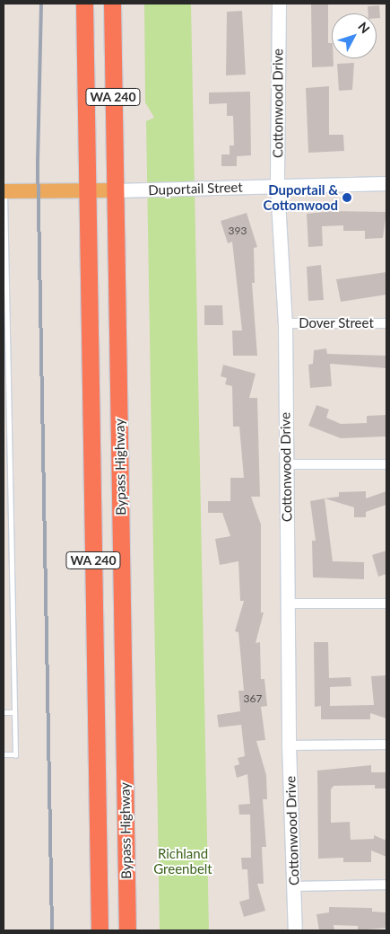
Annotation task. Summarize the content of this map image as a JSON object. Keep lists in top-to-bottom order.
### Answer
{
  "streets": {
    "highway": ["WA 240", "Bypass Highway"],
    "main road": ["Duportail Street"],
    "street": ["Cottonwood Drive", "Dover Street"]
  },
  "crossings": [
    ["Cottonwood Drive", "Duportail Street"],
    ["Cottonwood Drive", "Dover Street"],
    ["Duportail Street", "Bypass Highway"]
  ],
  "parks": ["Richland Greenbelt"],
  "places": ["Duportail & Cottonwood"],
  "house_numbers": ["393", "367"],
  "north": "top right"
}
